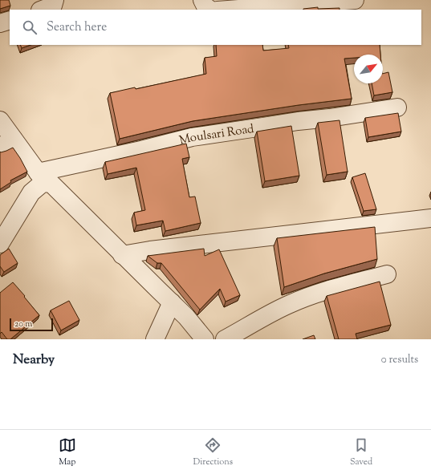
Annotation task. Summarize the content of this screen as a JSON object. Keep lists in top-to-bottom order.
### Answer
{
  "streets": {
    "street": ["Moulsari Road"]
  },
  "scale_bar": "20 m",
  "north": "top right",
  "page": {
    "search": "Search here",
    "scale": "20 m",
    "heading": ["Nearby", "0 results"],
    "nav": ["Map", "Directions", "Saved"]
  }
}
